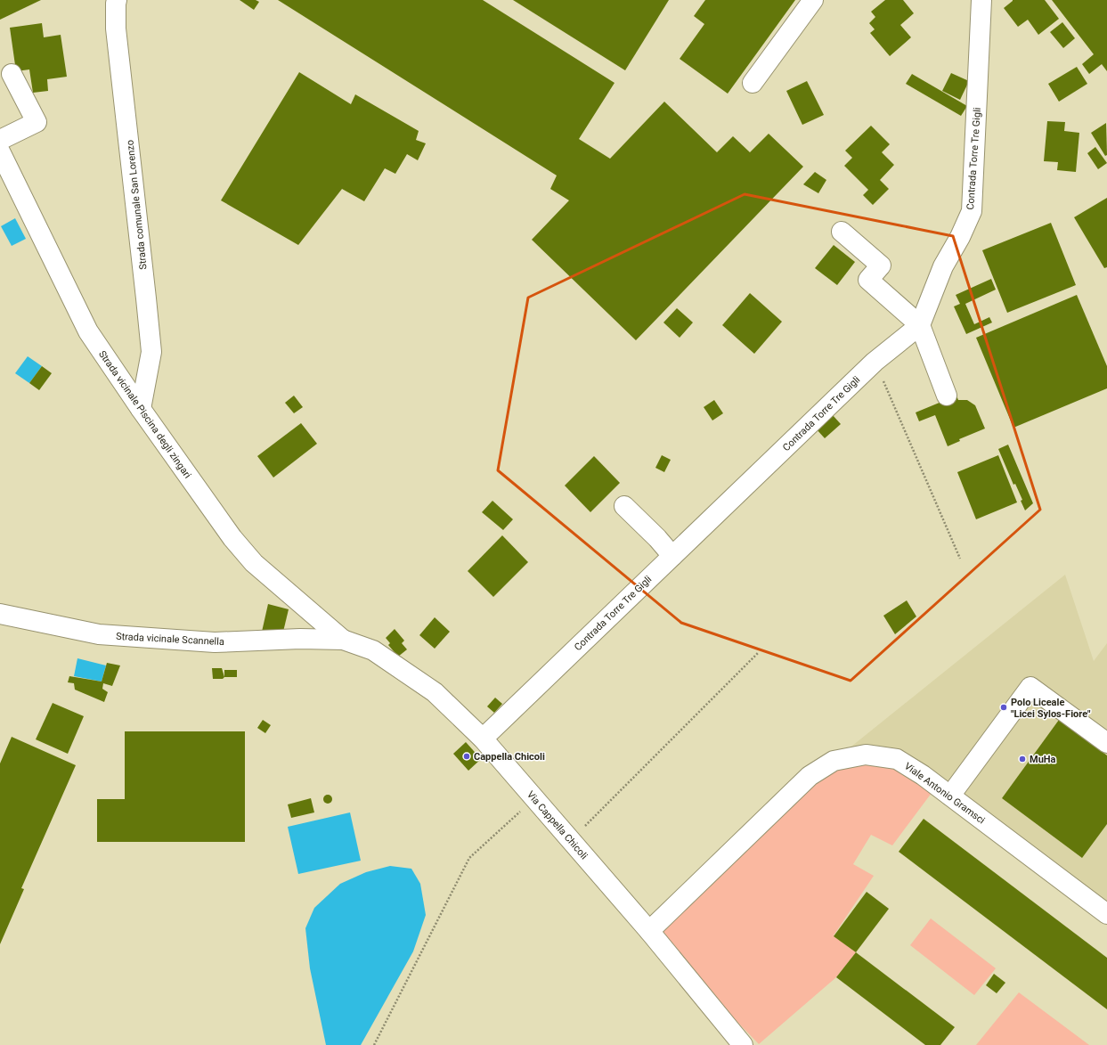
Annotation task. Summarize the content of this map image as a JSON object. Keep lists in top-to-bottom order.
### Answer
{
  "streets": {
    "street": [
      "Contrada Torre Tre Gigli",
      "Strada comunale San Lorenzo",
      "Strada vicinale Piscina degli zingari",
      "Strada vicinale Scannella",
      "Viale Antonio Gramsci",
      "Via Cappella Chicoli"
    ]
  },
  "crossings": [
    ["Contrada Torre Tre Gigli", "Via Cappella Chicoli"],
    ["Strada comunale San Lorenzo", "Strada vicinale Piscina degli zingari"],
    ["Strada vicinale Piscina degli zingari", "Strada vicinale Scannella"],
    ["Strada vicinale Piscina degli zingari", "Via Cappella Chicoli"],
    ["Strada vicinale Scannella", "Via Cappella Chicoli"],
    ["Viale Antonio Gramsci", "Via Cappella Chicoli"]
  ],
  "places": ["Polo Liceale \"Licei Sylos-Fiore\"", "Cappella Chicoli", "MuHa"]
}
